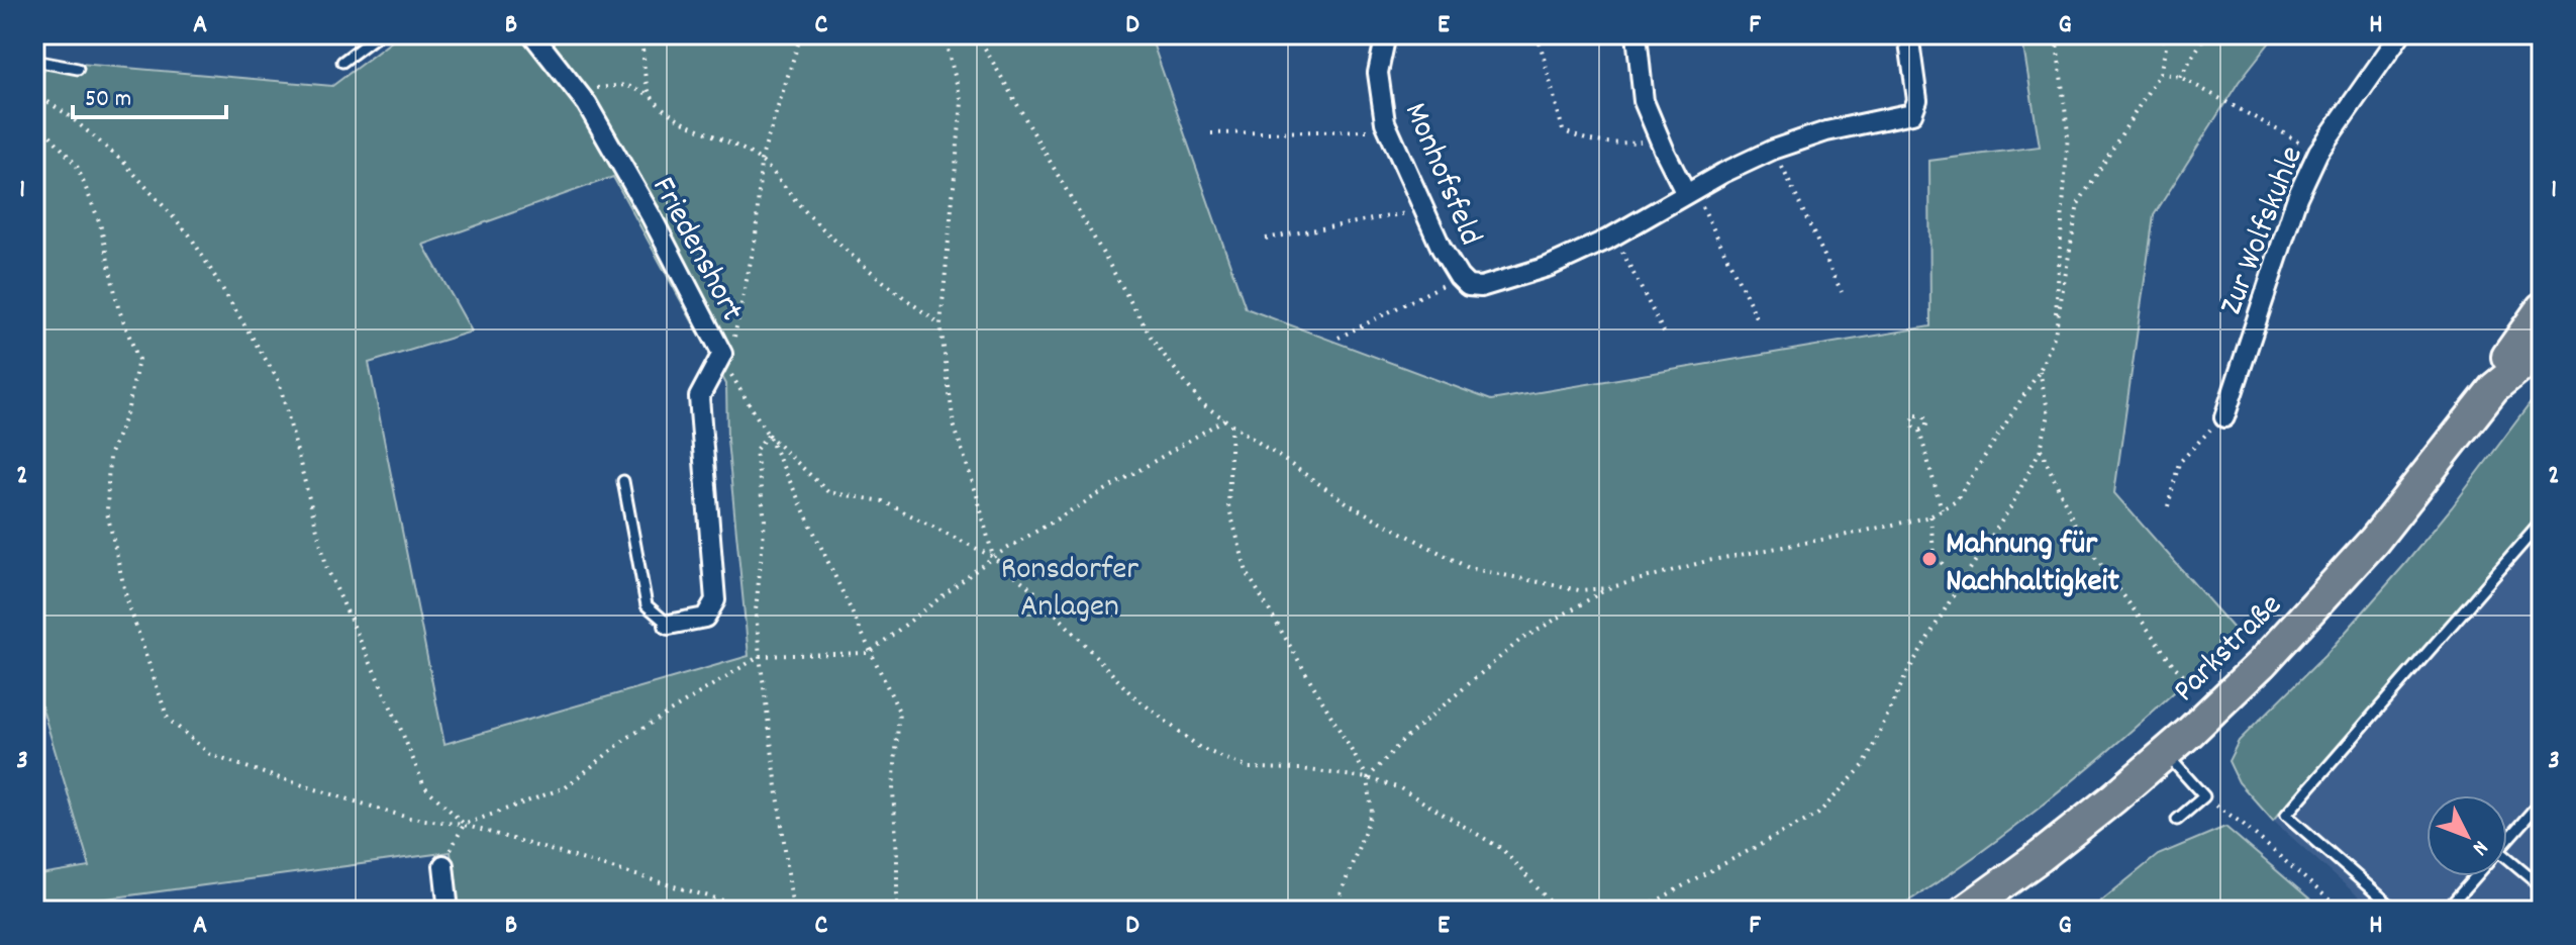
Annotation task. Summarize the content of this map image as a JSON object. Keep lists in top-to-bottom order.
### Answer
{
  "streets": {
    "main road": ["Parkstraße"],
    "street": ["Monhofsfeld", "Zur Wolfskuhle", "Friedenshort"]
  },
  "parks": ["Ronsdorfer Anlagen"],
  "places": ["Mahnung für Nachhaltigkeit"],
  "scale_bar": "50 m",
  "north": "bottom right",
  "grid": {
    "columns": [
      "A",
      "B",
      "C",
      "D",
      "E",
      "F",
      "G",
      "H"
    ],
    "rows": ["1", "2", "3"]
  }
}
